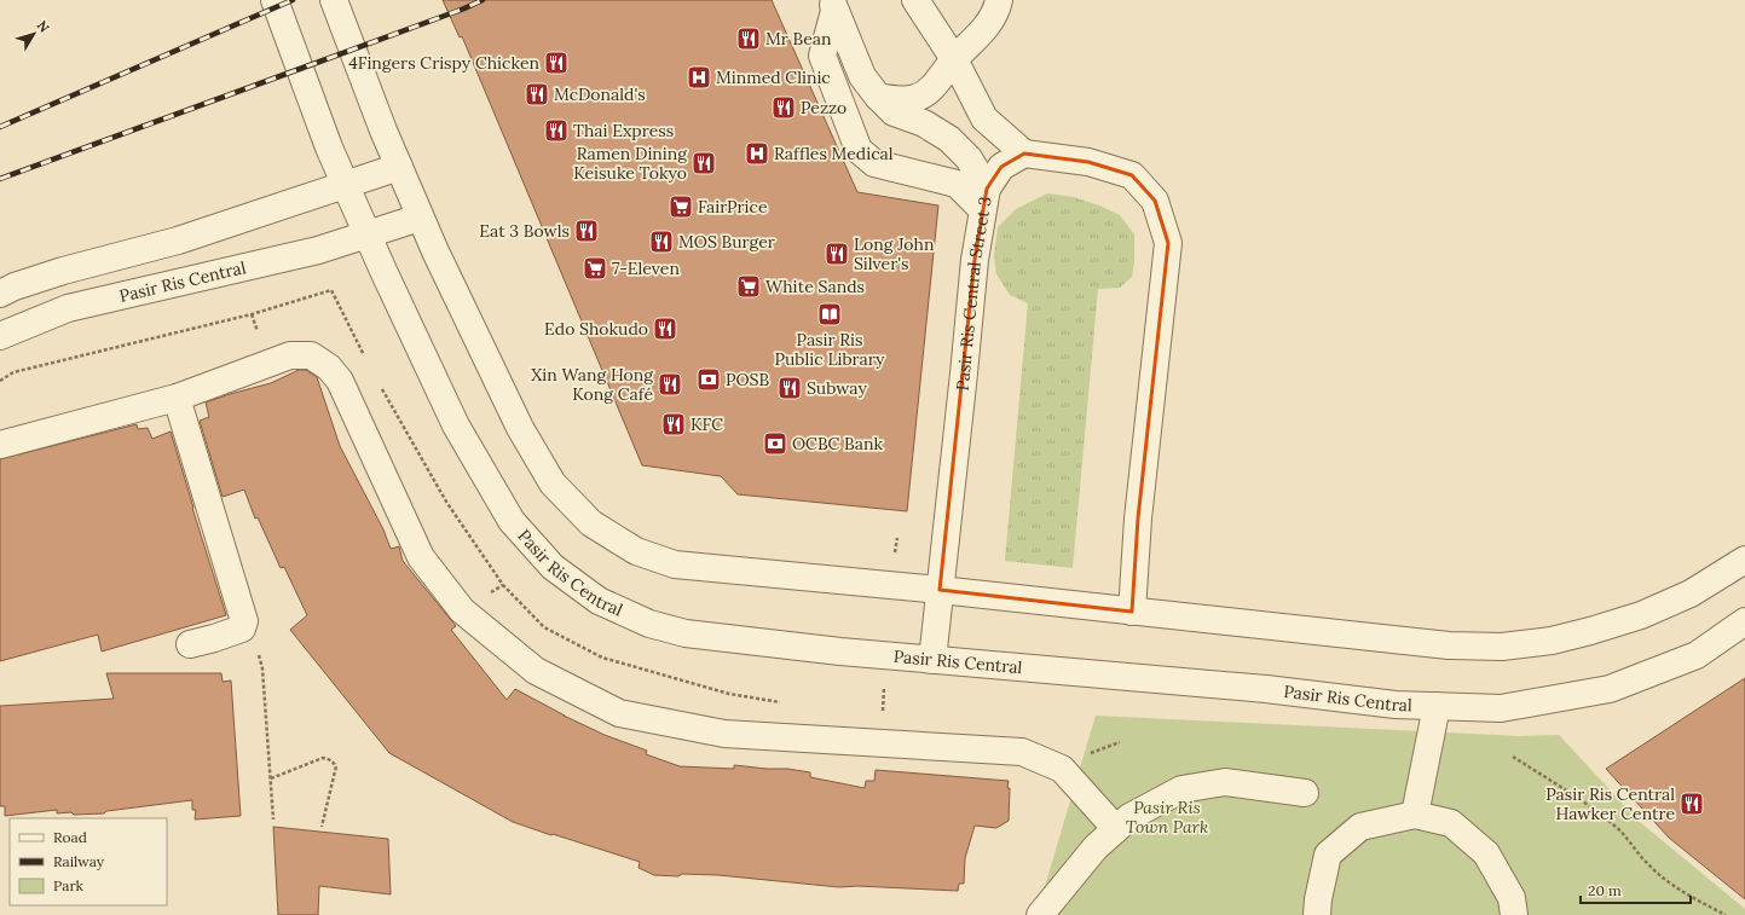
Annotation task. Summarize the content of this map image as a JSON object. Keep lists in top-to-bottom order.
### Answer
{
  "streets": {
    "street": ["Pasir Ris Central", "Pasir Ris Central Street 3"]
  },
  "crossings": [
    ["Pasir Ris Central", "Pasir Ris Central Street 3"]
  ],
  "parks": ["Pasir Ris Town Park"],
  "places": {
    "restaurant": [
      "Mr Bean",
      "4Fingers Crispy Chicken",
      "McDonald's",
      "Pezzo",
      "Thai Express",
      "Ramen Dining Keisuke Tokyo",
      "Eat 3 Bowls",
      "MOS Burger",
      "Long John Silver's",
      "Edo Shokudo",
      "Xin Wang Hong Kong Café",
      "Subway",
      "KFC",
      "Pasir Ris Central Hawker Centre"
    ],
    "hospital": ["Minmed Clinic", "Raffles Medical"],
    "supermarket": ["FairPrice", "7-Eleven", "White Sands"],
    "library": ["Pasir Ris Public Library"],
    "bank": ["POSB", "OCBC Bank"]
  },
  "legend": ["Road", "Railway", "Park"],
  "scale_bar": "20 m",
  "north": "top right"
}
